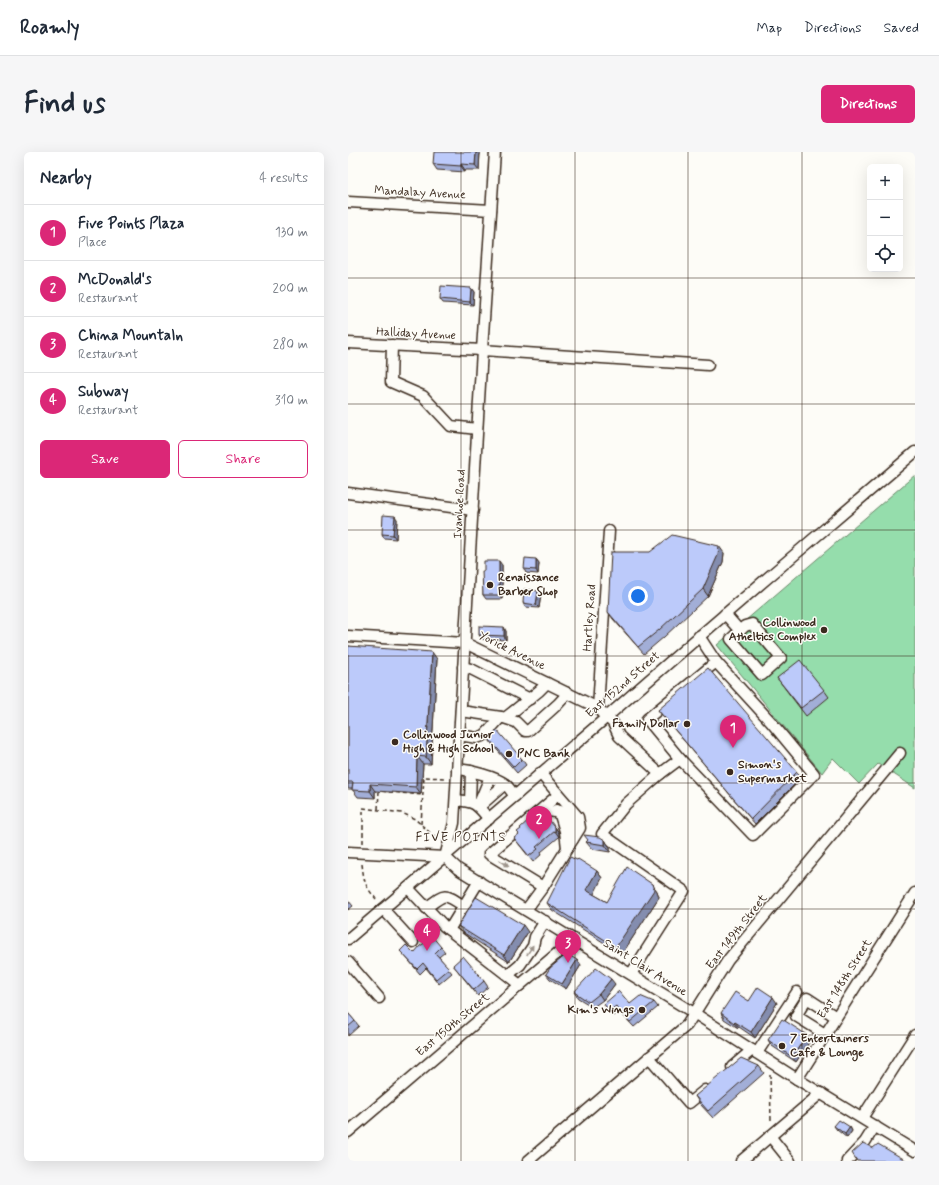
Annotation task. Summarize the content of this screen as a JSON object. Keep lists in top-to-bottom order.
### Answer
{
  "streets": {
    "street": [
      "Mandalay Avenue",
      "Halliday Avenue",
      "Ivanhoe Road",
      "Hartley Road",
      "Yorick Avenue",
      "East 152nd Street",
      "East 149th Street",
      "Saint Clair Avenue",
      "East 148th Street",
      "East 150th Street"
    ]
  },
  "crossings": [
    ["Mandalay Avenue", "Ivanhoe Road"],
    ["Halliday Avenue", "Ivanhoe Road"],
    ["Ivanhoe Road", "Yorick Avenue"],
    ["Ivanhoe Road", "East 152nd Street"],
    ["Ivanhoe Road", "Saint Clair Avenue"],
    ["Hartley Road", "Yorick Avenue"],
    ["Yorick Avenue", "East 152nd Street"],
    ["East 152nd Street", "Saint Clair Avenue"],
    ["East 149th Street", "Saint Clair Avenue"],
    ["Saint Clair Avenue", "East 148th Street"],
    ["Saint Clair Avenue", "East 150th Street"]
  ],
  "districts": ["FIVE POINTS"],
  "places": [
    "Renaissance Barber Shop",
    "Collinwood Atheltics Complex",
    "Family Dollar",
    "Collinwood Junior High & High School",
    "PNC Bank",
    "Simon's Supermarket",
    "Kim's Wings",
    "7 Entertainers Cafe & Lounge"
  ],
  "page": {
    "header": "Roamly",
    "nav": ["Map", "Directions", "Saved"],
    "buttons": [
      "Directions",
      ["Save", "Share"]
    ],
    "title": "Find us",
    "heading": ["Nearby", "4 results"],
    "map_buttons": ["+", "−"],
    "list": [
      {
        "mark": "1",
        "name": "Five Points Plaza",
        "note": "Place",
        "value": "130 m"
      },
      {
        "mark": "2",
        "name": "McDonald's",
        "note": "Restaurant",
        "value": "200 m"
      },
      {
        "mark": "3",
        "name": "China MountaIn",
        "note": "Restaurant",
        "value": "280 m"
      },
      {
        "mark": "4",
        "name": "Subway",
        "note": "Restaurant",
        "value": "310 m"
      }
    ],
    "pins": [
      "1",
      "2",
      "4",
      "3"
    ]
  }
}
